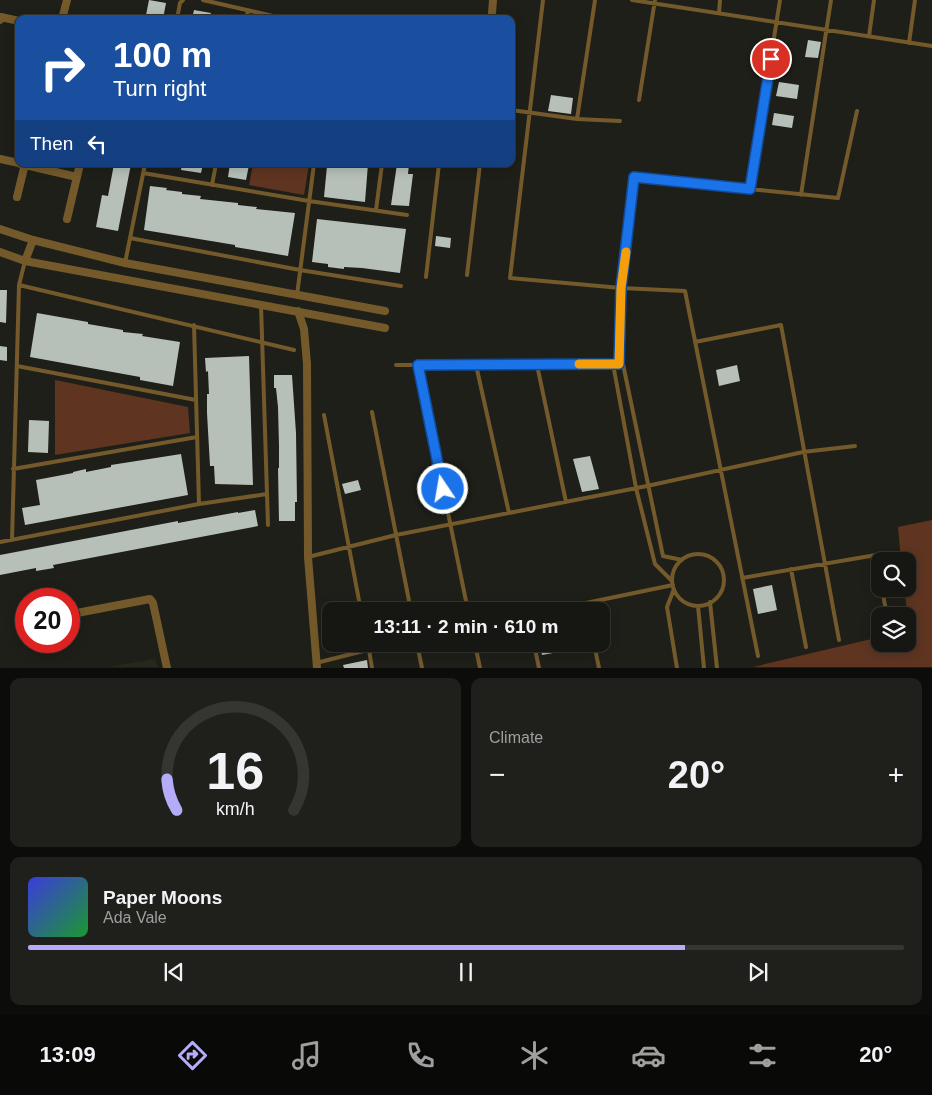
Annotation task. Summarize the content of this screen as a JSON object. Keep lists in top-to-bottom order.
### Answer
{
  "page": {
    "turn": ["100 m", "Turn right"],
    "then": "Then",
    "limit": "20",
    "trip": "13:11 · 2 min · 610 m",
    "tile": "Climate",
    "heat": ["−", "20°", "+"],
    "song": ["Paper Moons", "Ada Vale"],
    "tabs": ["13:09", "20°"],
    "gauge": ["16", "km/h"]
  }
}
